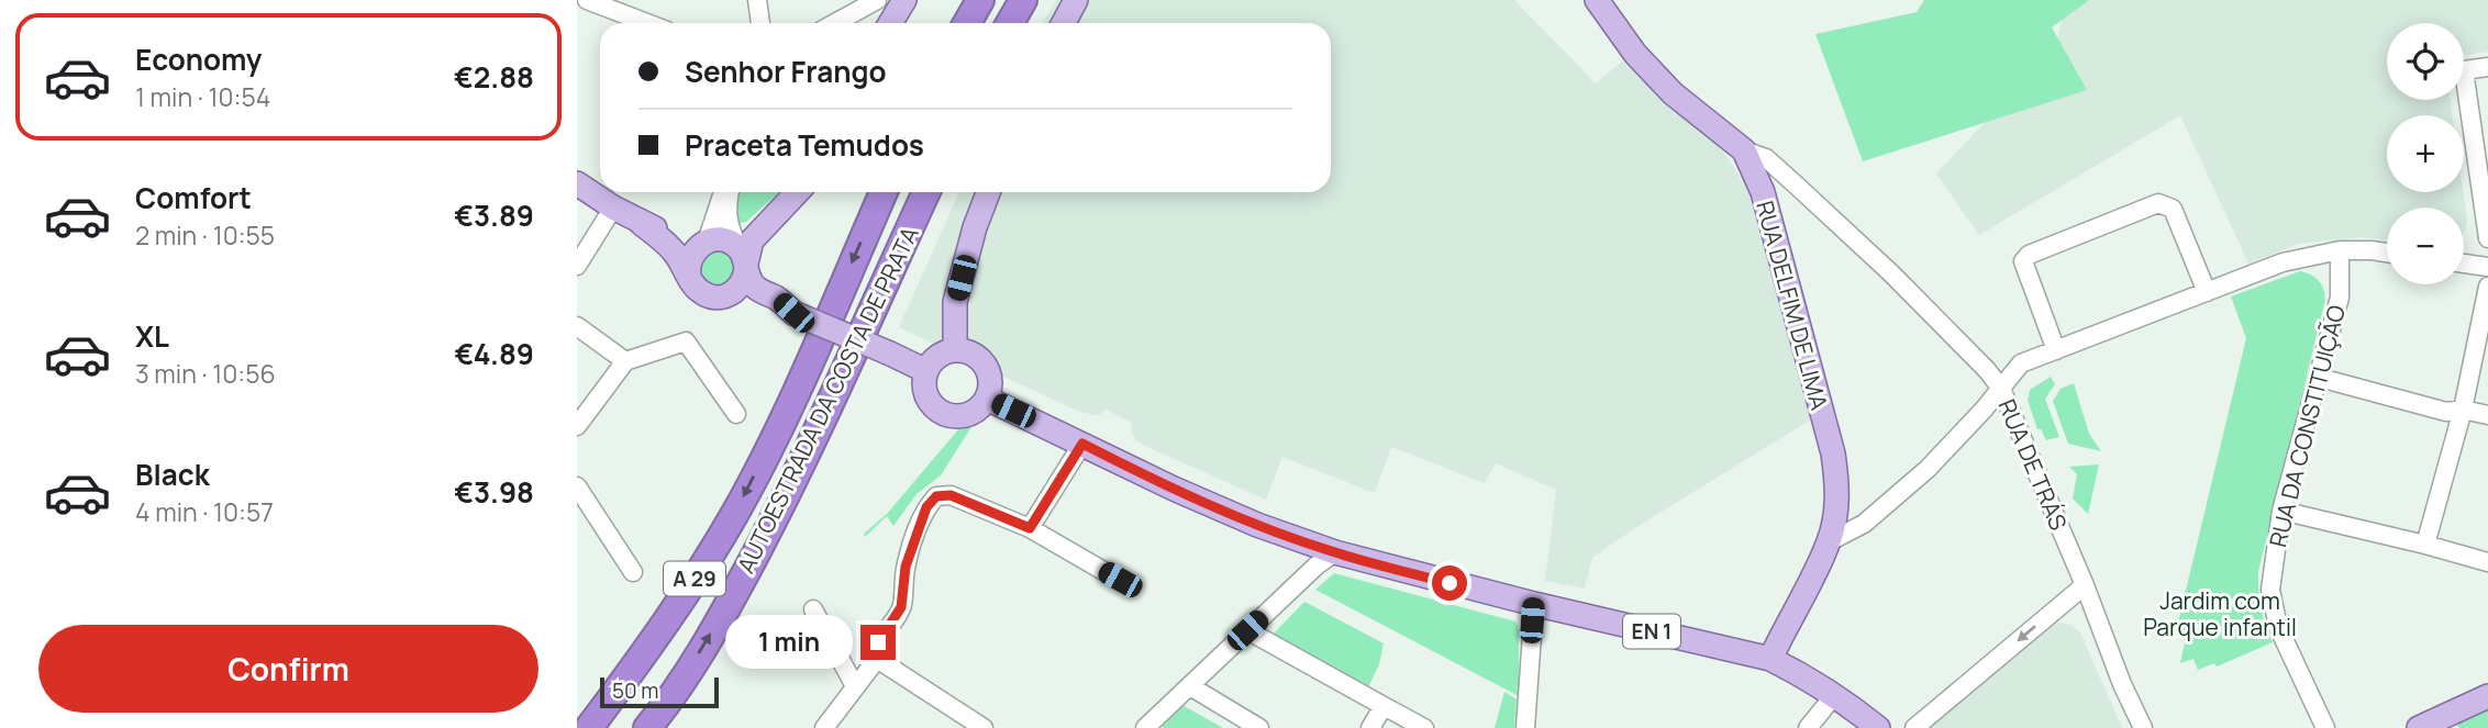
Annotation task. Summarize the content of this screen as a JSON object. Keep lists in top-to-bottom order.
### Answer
{
  "streets": {
    "highway": ["AUTOESTRADA DA COSTA DE PRATA", "A 29"],
    "main road": ["RUA DELFIM DE LIMA", "EN 1"],
    "street": ["RUA DA CONSTITUIÇÃO", "RUA DE TRÁS"]
  },
  "crossings": [
    ["RUA DELFIM DE LIMA", "RUA DE TRÁS"],
    ["RUA DELFIM DE LIMA", "EN 1"]
  ],
  "parks": ["Jardim com Parque infantil"],
  "scale_bar": "50 m",
  "page": {
    "list": [
      {
        "name": "Economy",
        "note": "1 min · 10:54",
        "value": "€2.88"
      },
      {
        "name": "Comfort",
        "note": "2 min · 10:55",
        "value": "€3.89"
      },
      {
        "name": "XL",
        "note": "3 min · 10:56",
        "value": "€4.89"
      },
      {
        "name": "Black",
        "note": "4 min · 10:57",
        "value": "€3.98"
      }
    ],
    "map_buttons": ["+", "−"],
    "banner": ["Senhor Frango", "Praceta Temudos"],
    "buttons": "Confirm",
    "bubble": "1 min",
    "scale": "50 m"
  }
}
